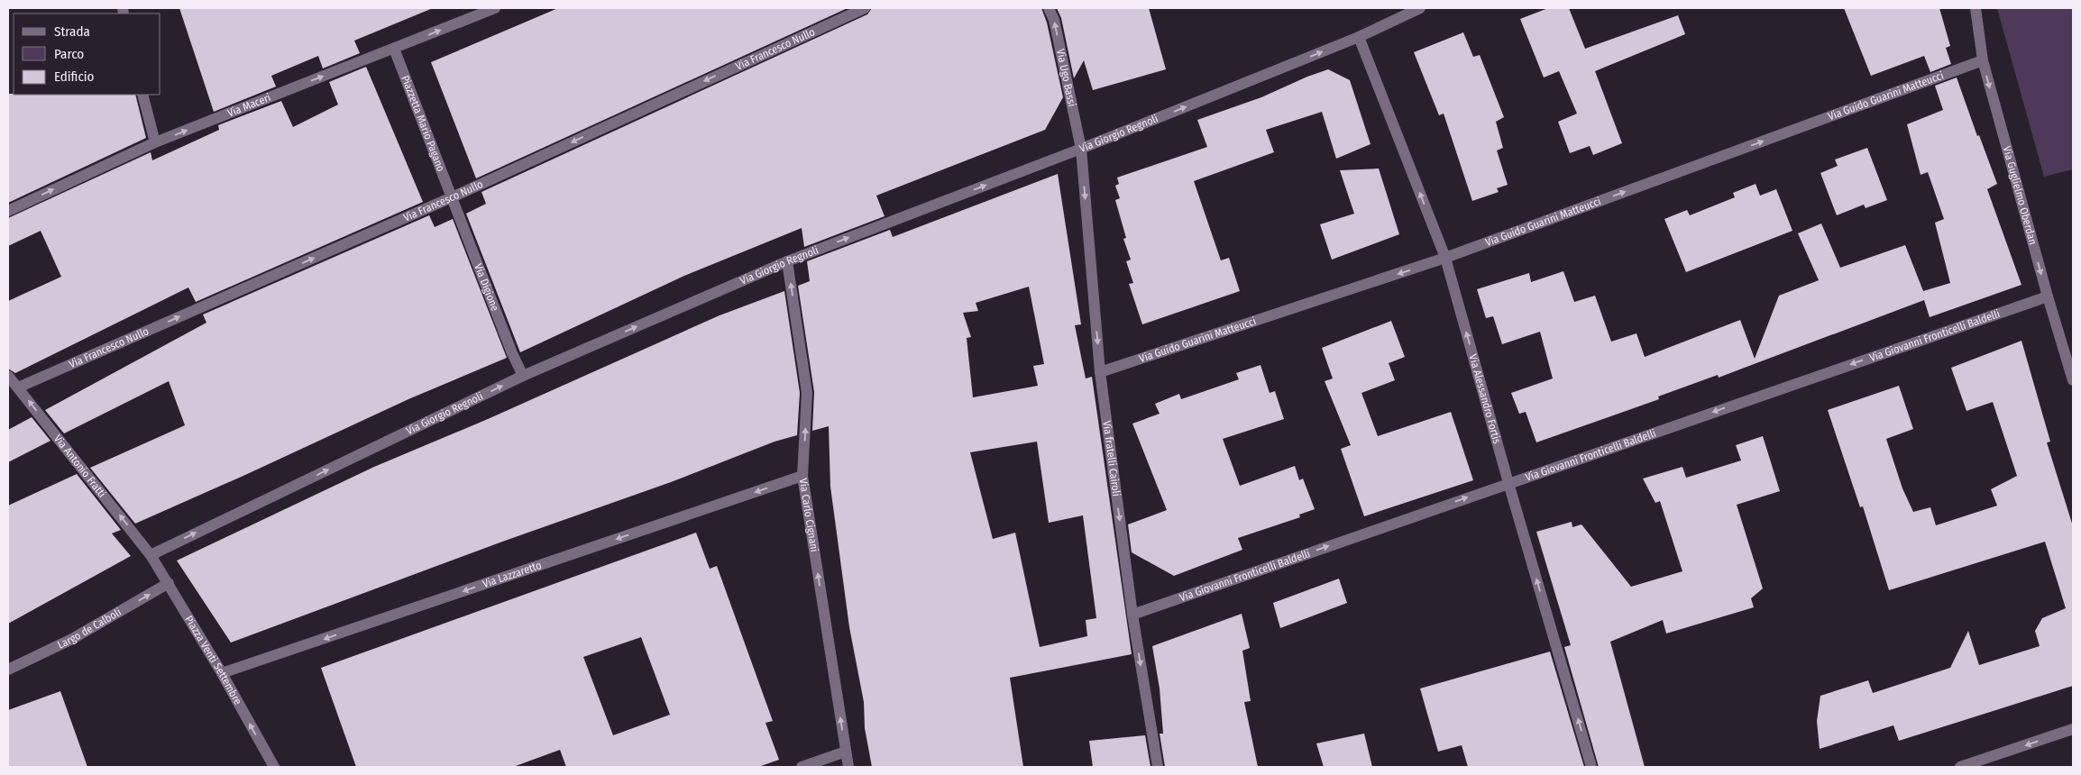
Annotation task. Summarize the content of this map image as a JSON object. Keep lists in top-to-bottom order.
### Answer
{
  "streets": {
    "street": [
      "Via Francesco Nullo",
      "Via Ugo Bassi",
      "Via Guido Guarini Matteucci",
      "Via Maceri",
      "Piazzetta Mario Pagano",
      "Via Giorgio Regnoli",
      "Via Guglielmo Oberdan",
      "Via Digione",
      "Via Giovanni Fronticelli Baldelli",
      "Via Alessandro Fortis",
      "Via fratelli Cairoli",
      "Via Antonio Fratti",
      "Via Carlo Cignani",
      "Via Lazzaretto",
      "Largo de Calboli",
      "Piazza Venti Settembre"
    ]
  },
  "crossings": [
    ["Via Francesco Nullo", "Piazzetta Mario Pagano"],
    ["Via Francesco Nullo", "Via Digione"],
    ["Via Francesco Nullo", "Via Antonio Fratti"],
    ["Via Ugo Bassi", "Via Giorgio Regnoli"],
    ["Via Ugo Bassi", "Via fratelli Cairoli"],
    ["Via Guido Guarini Matteucci", "Via Guglielmo Oberdan"],
    ["Via Guido Guarini Matteucci", "Via Alessandro Fortis"],
    ["Via Guido Guarini Matteucci", "Via fratelli Cairoli"],
    ["Via Maceri", "Piazzetta Mario Pagano"],
    ["Piazzetta Mario Pagano", "Via Digione"],
    ["Via Giorgio Regnoli", "Via Digione"],
    ["Via Giorgio Regnoli", "Via Alessandro Fortis"],
    ["Via Giorgio Regnoli", "Via fratelli Cairoli"],
    ["Via Giorgio Regnoli", "Via Antonio Fratti"],
    ["Via Giorgio Regnoli", "Via Carlo Cignani"],
    ["Via Giorgio Regnoli", "Piazza Venti Settembre"],
    ["Via Guglielmo Oberdan", "Via Giovanni Fronticelli Baldelli"],
    ["Via Giovanni Fronticelli Baldelli", "Via Alessandro Fortis"],
    ["Via Giovanni Fronticelli Baldelli", "Via fratelli Cairoli"],
    ["Via Antonio Fratti", "Piazza Venti Settembre"],
    ["Via Carlo Cignani", "Via Lazzaretto"],
    ["Via Lazzaretto", "Piazza Venti Settembre"],
    ["Largo de Calboli", "Piazza Venti Settembre"]
  ],
  "one_way": [
    "Via Ugo Bassi",
    "Via Maceri",
    "Via Giorgio Regnoli",
    "Via Guglielmo Oberdan",
    "Via Alessandro Fortis",
    "Via fratelli Cairoli",
    "Via Antonio Fratti",
    "Via Carlo Cignani",
    "Via Lazzaretto",
    "Largo de Calboli",
    "Piazza Venti Settembre"
  ],
  "legend": ["Strada", "Parco", "Edificio"]
}
